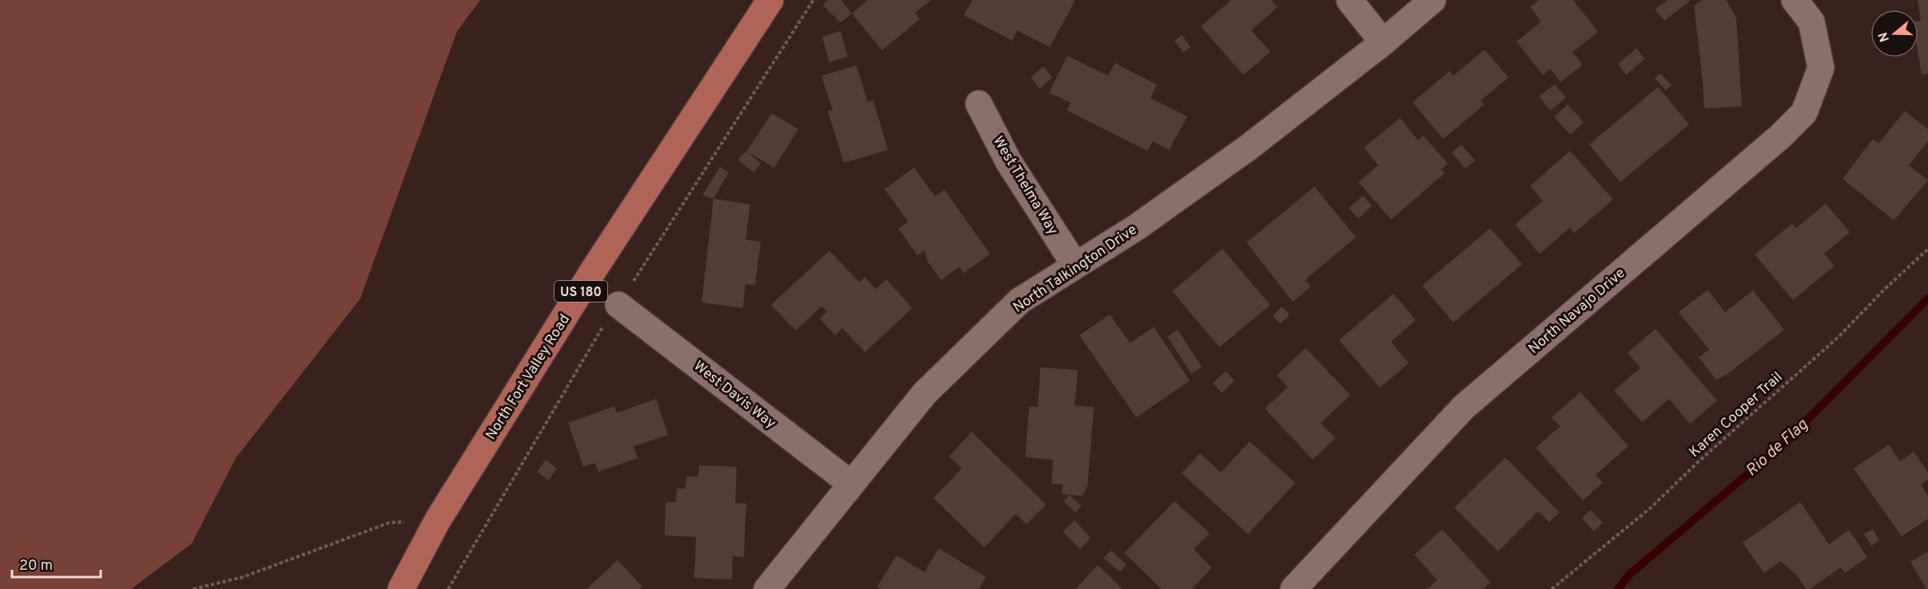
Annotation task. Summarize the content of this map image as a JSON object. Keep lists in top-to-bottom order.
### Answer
{
  "streets": {
    "main road": ["US 180", "North Fort Valley Road"],
    "street": [
      "West Thelma Way",
      "North Talkington Drive",
      "North Navajo Drive",
      "West Davis Way"
    ],
    "path": ["Karen Cooper Trail"]
  },
  "crossings": [
    ["West Thelma Way", "North Talkington Drive"],
    ["North Talkington Drive", "West Davis Way"]
  ],
  "water": ["Rio de Flag"],
  "scale_bar": "20 m",
  "north": "left"
}
